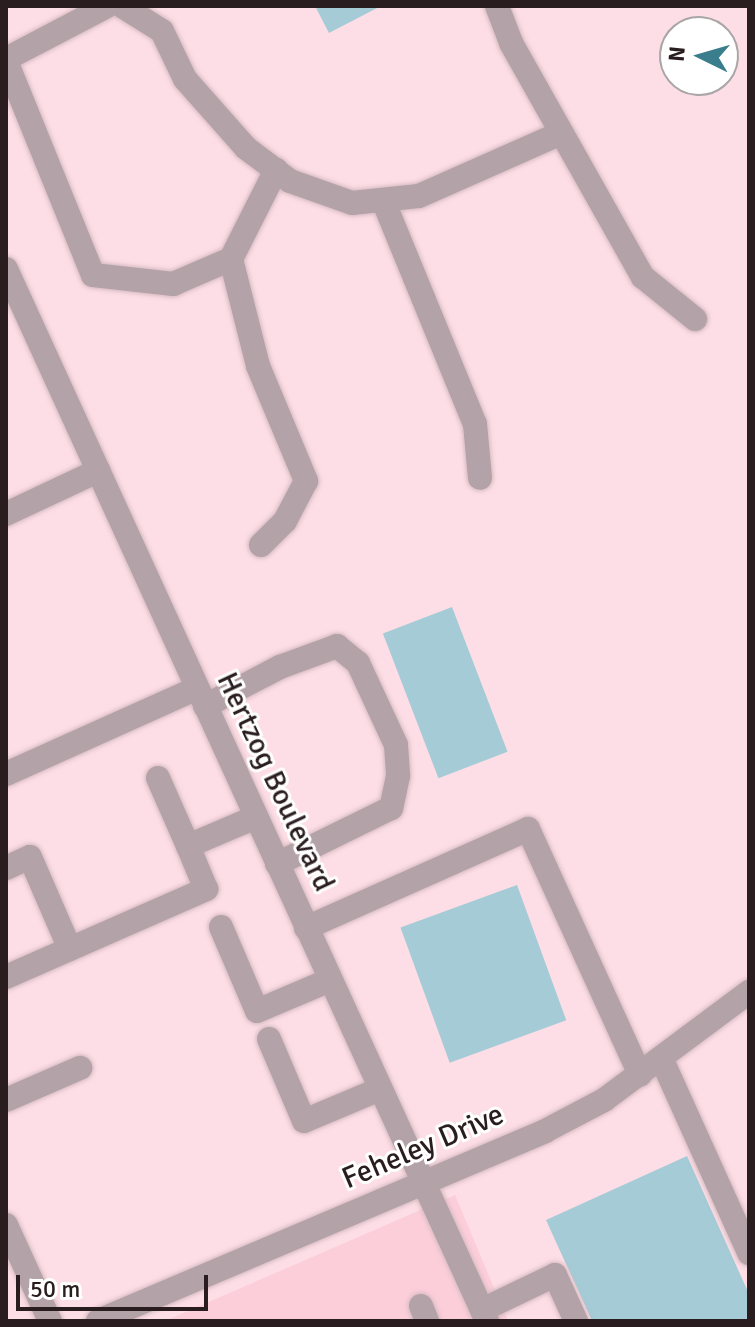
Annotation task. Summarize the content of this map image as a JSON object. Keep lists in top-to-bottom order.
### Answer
{
  "streets": {
    "street": ["Hertzog Boulevard", "Feheley Drive"]
  },
  "crossings": [
    ["Hertzog Boulevard", "Feheley Drive"]
  ],
  "scale_bar": "50 m",
  "north": "left"
}
